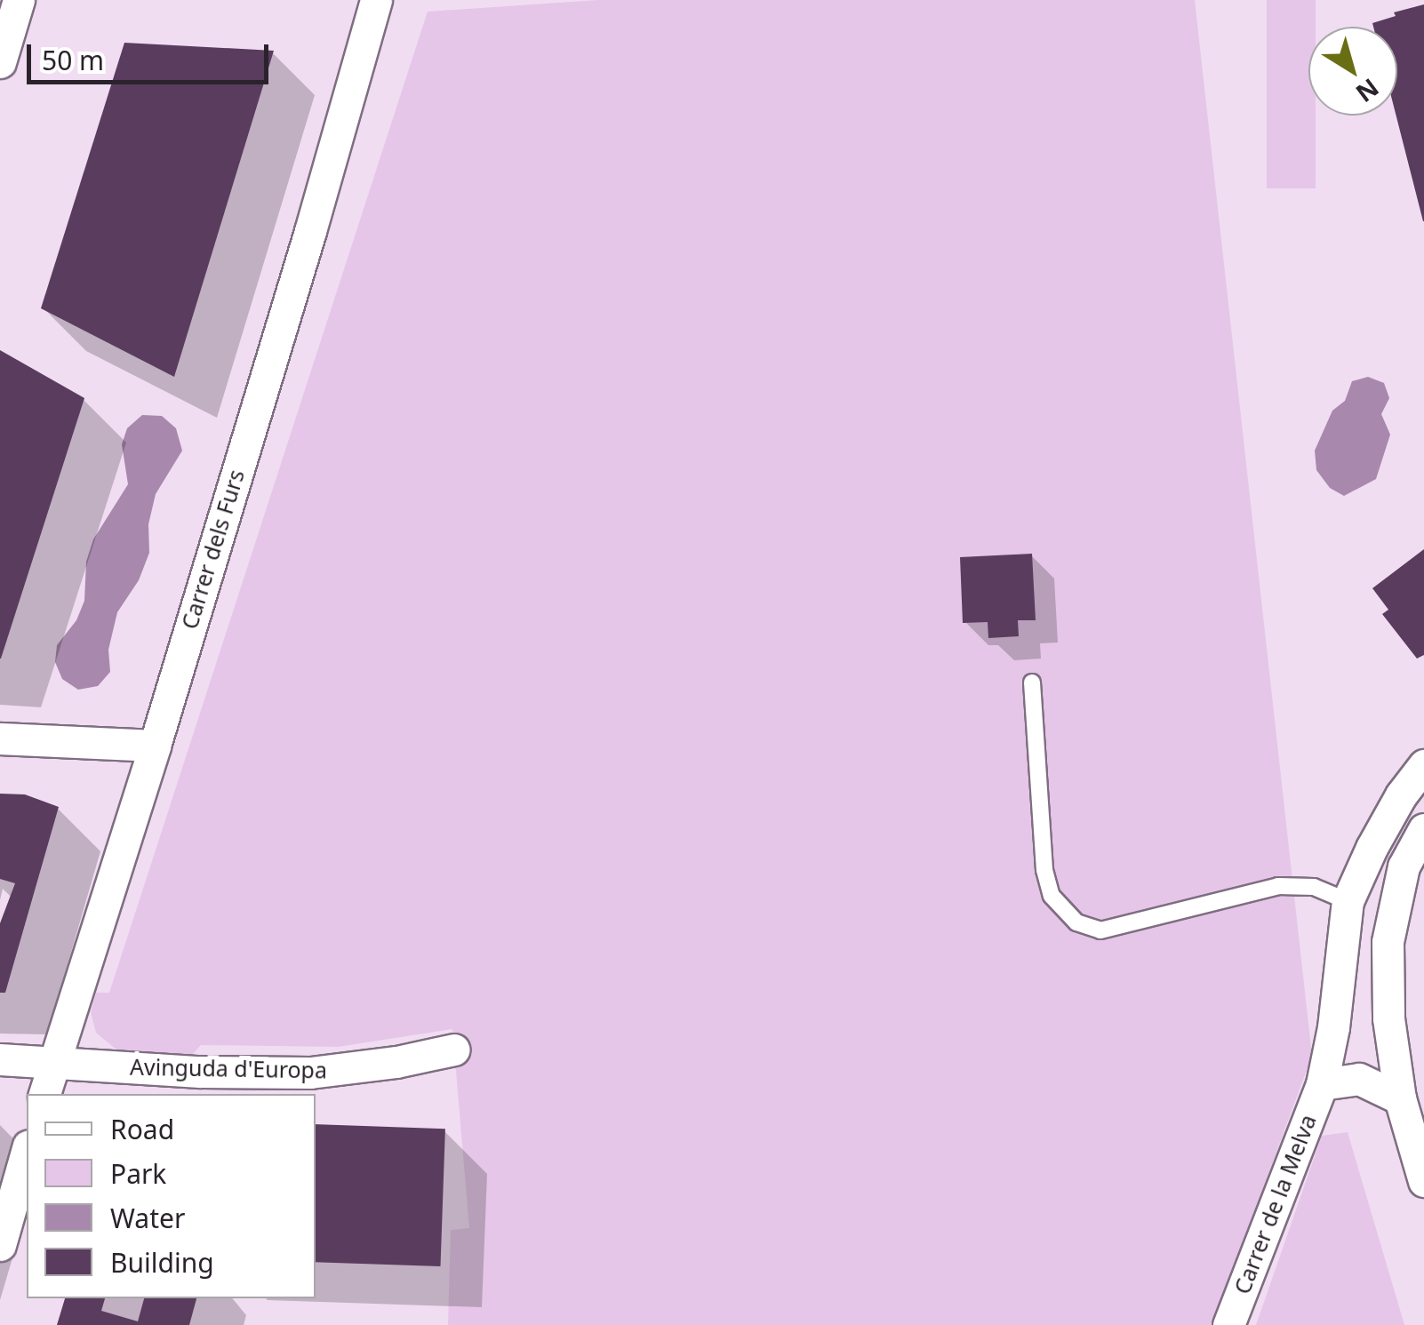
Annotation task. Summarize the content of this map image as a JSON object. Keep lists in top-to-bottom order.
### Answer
{
  "streets": {
    "street": ["Carrer dels Furs", "Avinguda d'Europa", "Carrer de la Melva"]
  },
  "crossings": [
    ["Carrer dels Furs", "Avinguda d'Europa"]
  ],
  "legend": [
    "Road",
    "Park",
    "Water",
    "Building"
  ],
  "scale_bar": "50 m",
  "north": "bottom right"
}
